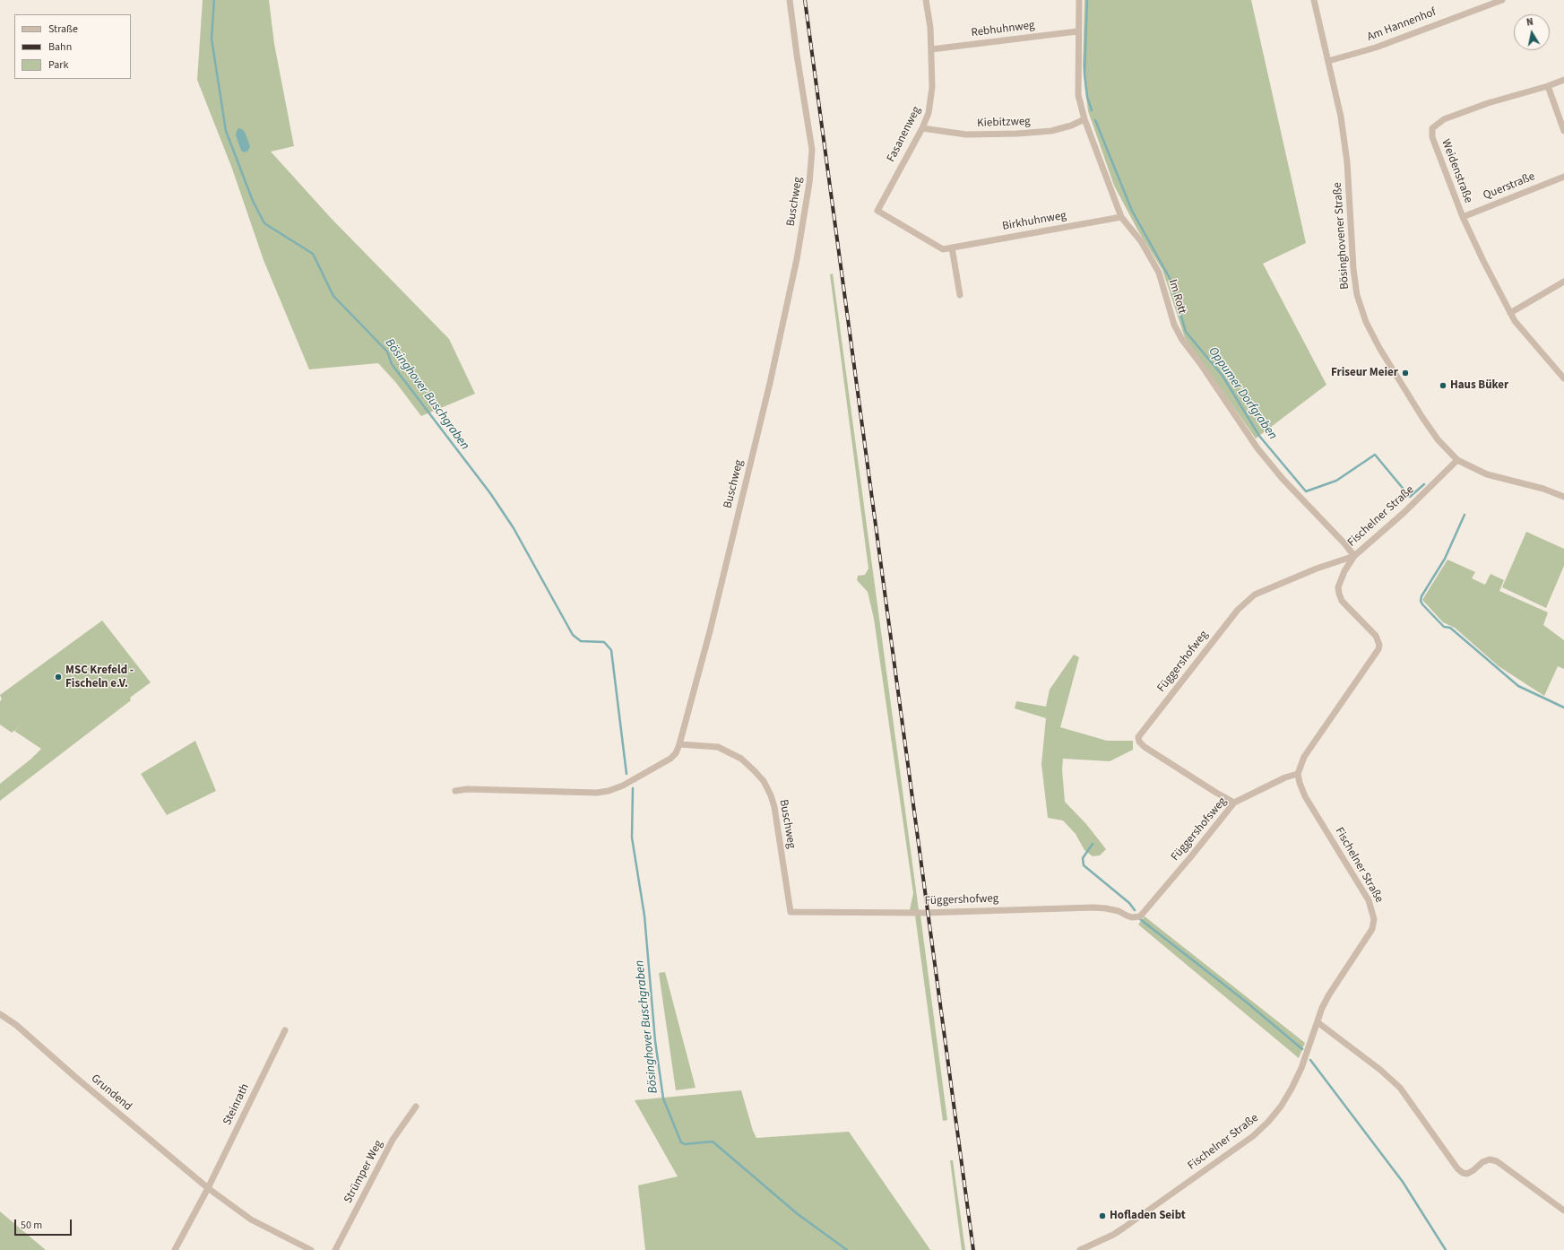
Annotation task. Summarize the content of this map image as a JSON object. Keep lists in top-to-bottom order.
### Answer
{
  "streets": {
    "street": [
      "Am Hannenhof",
      "Rebhuhnweg",
      "Kiebitzweg",
      "Fasanenweg",
      "Weidenstraße",
      "Querstraße",
      "Buschweg",
      "Birkhuhnweg",
      "Bösinghovener Straße",
      "Im Rott",
      "Fischelner Straße",
      "Függershofweg",
      "Függershofsweg",
      "Grundend",
      "Steinrath",
      "Strümper Weg"
    ]
  },
  "crossings": [
    ["Am Hannenhof", "Bösinghovener Straße"],
    ["Rebhuhnweg", "Fasanenweg"],
    ["Rebhuhnweg", "Im Rott"],
    ["Kiebitzweg", "Fasanenweg"],
    ["Kiebitzweg", "Im Rott"],
    ["Fasanenweg", "Birkhuhnweg"],
    ["Weidenstraße", "Querstraße"],
    ["Buschweg", "Függershofweg"],
    ["Birkhuhnweg", "Im Rott"],
    ["Bösinghovener Straße", "Fischelner Straße"],
    ["Im Rott", "Fischelner Straße"],
    ["Im Rott", "Függershofweg"],
    ["Fischelner Straße", "Függershofweg"],
    ["Fischelner Straße", "Függershofsweg"],
    ["Függershofweg", "Függershofsweg"],
    ["Grundend", "Steinrath"]
  ],
  "water": ["Oppumer Dorfgraben", "Bösinghover Buschgraben"],
  "places": [
    "Friseur Meier",
    "Haus Büker",
    "MSC Krefeld - Fischeln e.V.",
    "Hofladen Seibt"
  ],
  "legend": ["Straße", "Bahn", "Park"],
  "scale_bar": "50 m",
  "north": "top"
}
